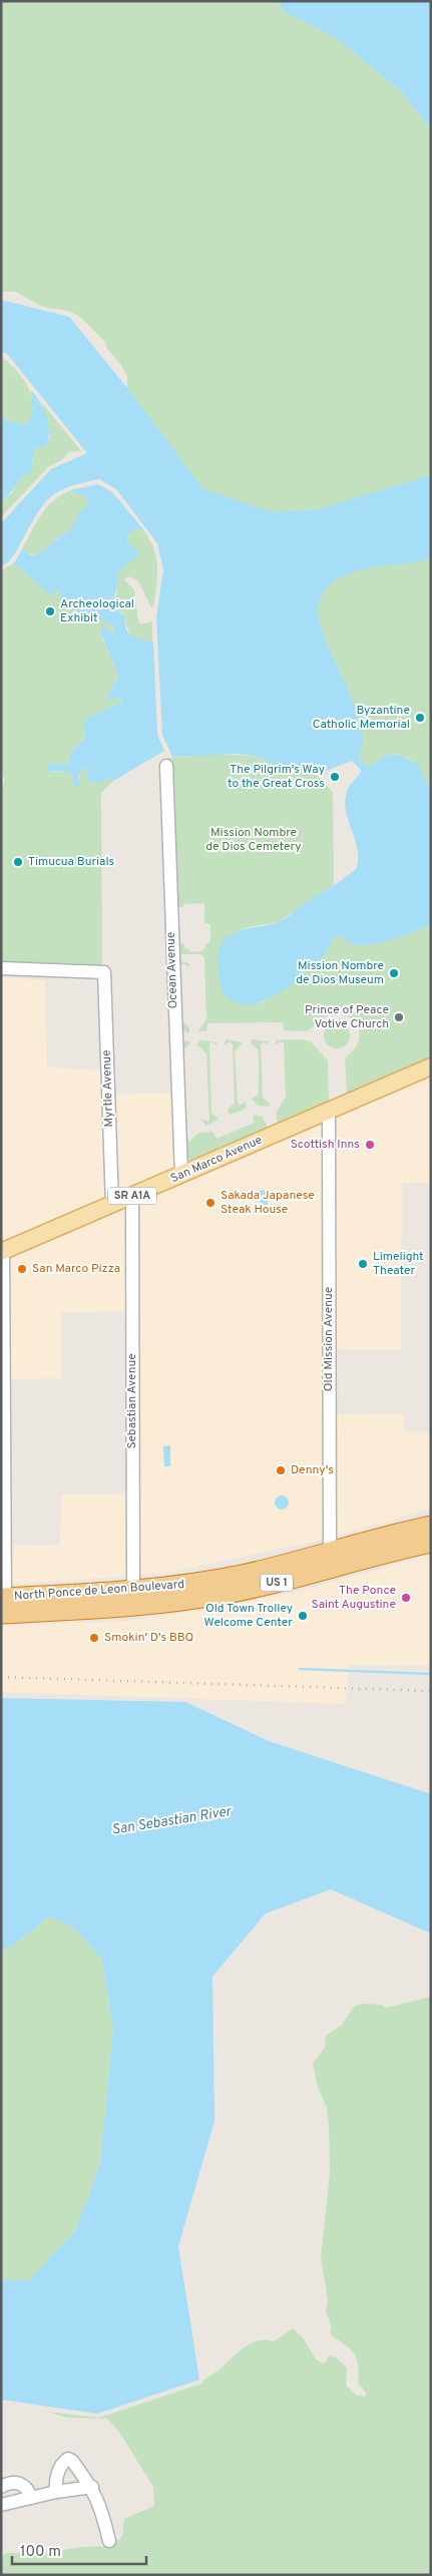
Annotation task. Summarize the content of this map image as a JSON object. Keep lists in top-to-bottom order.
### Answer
{
  "streets": {
    "highway": ["US 1", "North Ponce de Leon Boulevard"],
    "main road": ["San Marco Avenue", "SR A1A"],
    "street": [
      "Ocean Avenue",
      "Myrtle Avenue",
      "Old Mission Avenue",
      "Sebastian Avenue"
    ]
  },
  "crossings": [
    ["Ocean Avenue", "San Marco Avenue"],
    ["Myrtle Avenue", "San Marco Avenue"],
    ["San Marco Avenue", "Old Mission Avenue"],
    ["San Marco Avenue", "Sebastian Avenue"],
    ["Old Mission Avenue", "North Ponce de Leon Boulevard"],
    ["Sebastian Avenue", "North Ponce de Leon Boulevard"]
  ],
  "water": ["San Sebastian River"],
  "parks": ["Mission Nombre de Dios Cemetery"],
  "places": [
    "Archeological Exhibit",
    "Byzantine Catholic Memorial",
    "The Pilgrim's Way to the Great Cross",
    "Timucua Burials",
    "Mission Nombre de Dios Museum",
    "Prince of Peace Votive Church",
    "Scottish Inns",
    "Sakada Japanese Steak House",
    "Limelight Theater",
    "San Marco Pizza",
    "Denny's",
    "The Ponce Saint Augustine",
    "Old Town Trolley Welcome Center",
    "Smokin' D's BBQ"
  ],
  "scale_bar": "100 m"
}
